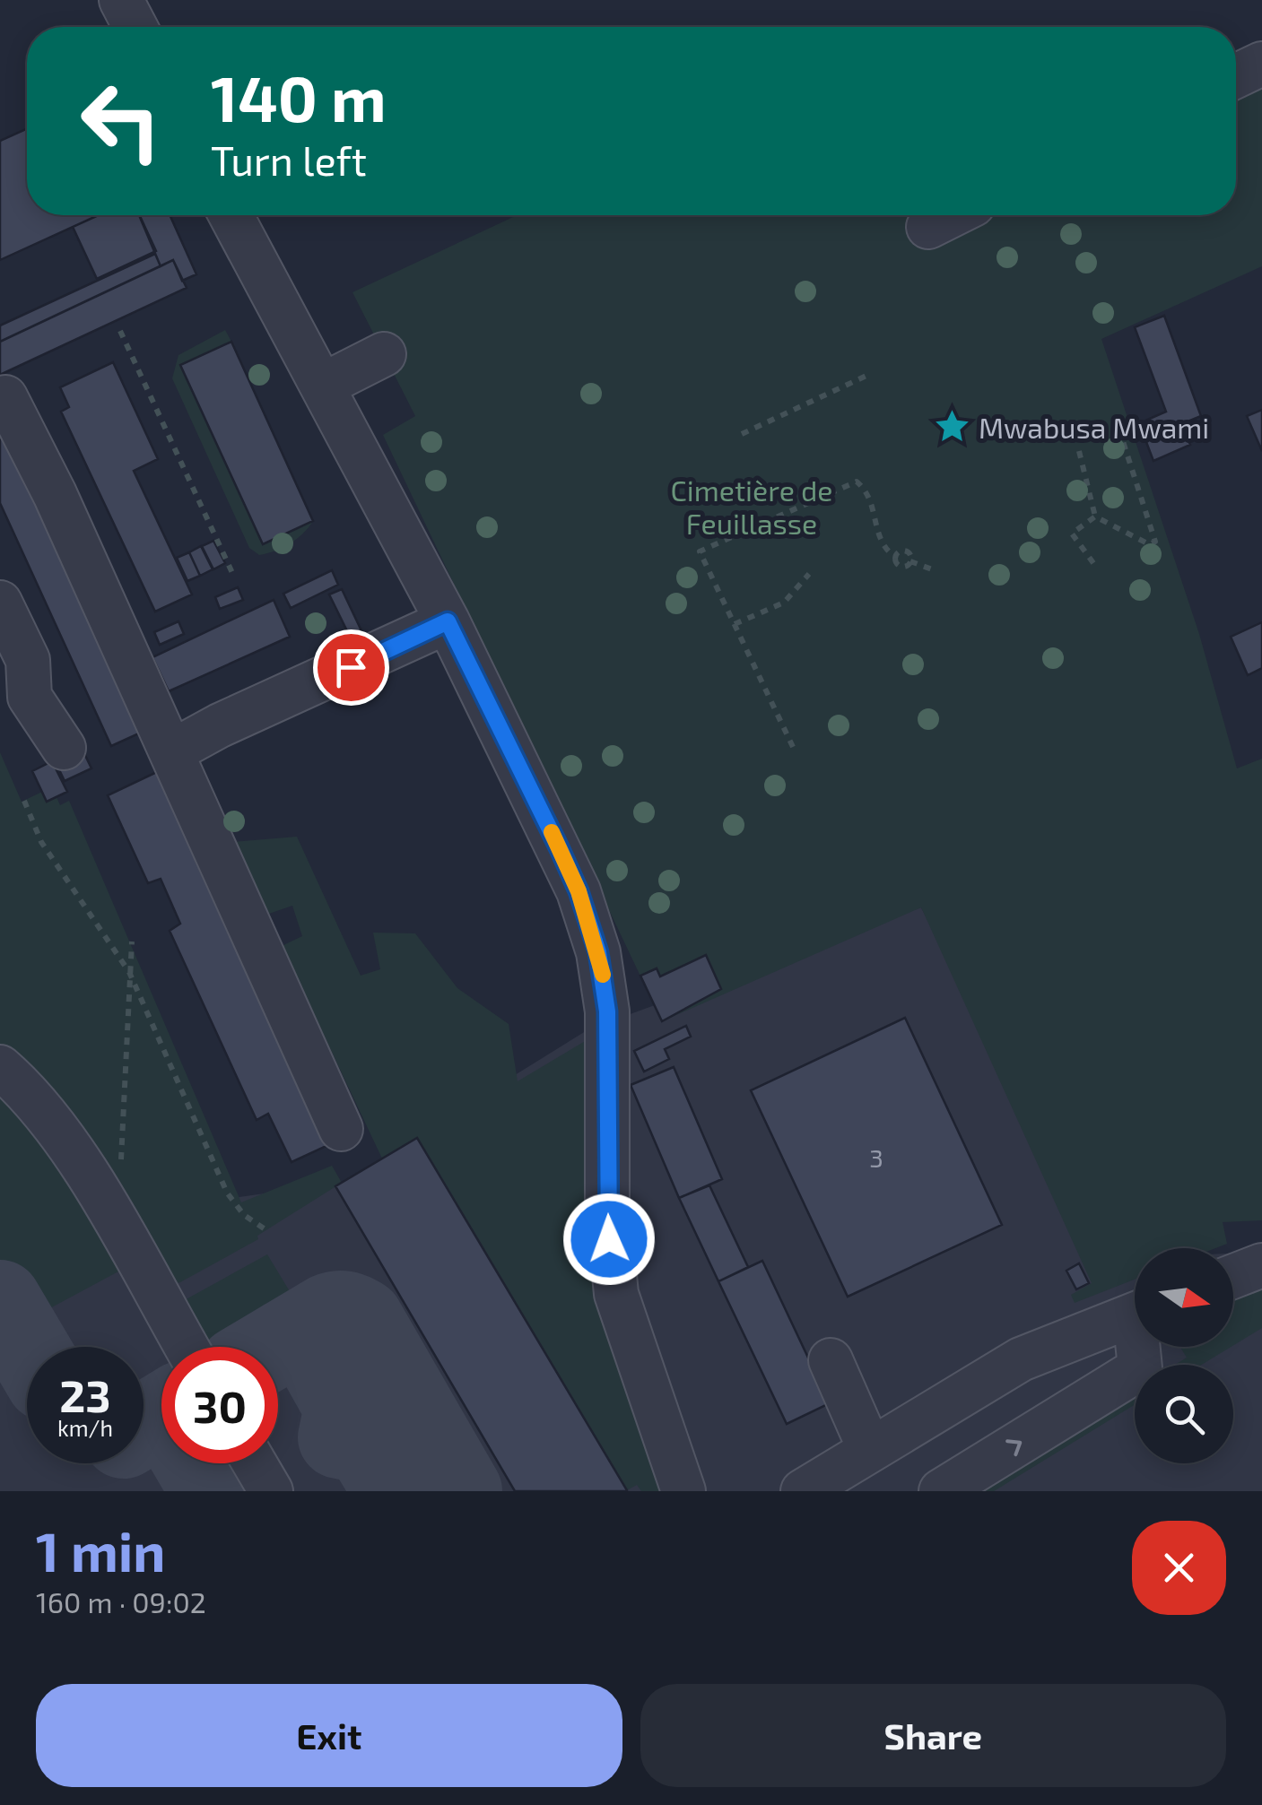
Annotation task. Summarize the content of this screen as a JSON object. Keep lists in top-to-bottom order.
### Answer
{
  "parks": ["Cimetière de Feuillasse"],
  "places": {
    "place": ["Mwabusa Mwami"]
  },
  "house_numbers": ["3"],
  "north": "right",
  "page": {
    "turn": ["140 m", "Turn left"],
    "speed": "23 km/h",
    "limit": "30",
    "heading": ["1 min", "160 m · 09:02"],
    "buttons": ["Exit", "Share"]
  }
}
